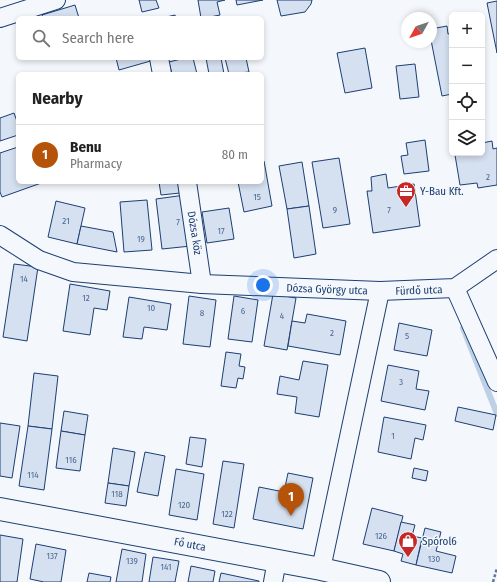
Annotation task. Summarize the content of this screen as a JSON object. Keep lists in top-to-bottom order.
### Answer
{
  "streets": {
    "main road": ["Fő utca"],
    "street": ["Dózsa köz", "Dózsa György utca", "Fürdő utca"]
  },
  "crossings": [
    ["Dózsa köz", "Dózsa György utca"],
    ["Dózsa György utca", "Fürdő utca"],
    ["Dózsa György utca", "Fő utca"]
  ],
  "places": {
    "office": ["Y-Bau Kft."],
    "shop": ["Spórol6"]
  },
  "house_numbers": [
    "2",
    "15",
    "9",
    "7",
    "21",
    "7",
    "17",
    "19",
    "14",
    "12",
    "10",
    "6",
    "8",
    "4",
    "2",
    "5",
    "3",
    "1",
    "116",
    "114",
    "118",
    "120",
    "122",
    "126",
    "137",
    "130",
    "139",
    "141"
  ],
  "north": "bottom left",
  "page": {
    "map_buttons": ["+", "−"],
    "search": "Search here",
    "heading": "Nearby",
    "list": [
      {
        "mark": "1",
        "name": "Benu",
        "note": "Pharmacy",
        "value": "80 m"
      }
    ],
    "pins": "1"
  }
}
